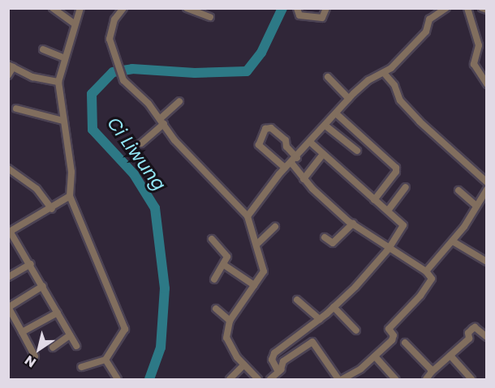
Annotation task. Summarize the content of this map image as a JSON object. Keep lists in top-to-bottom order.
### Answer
{
  "water": ["Ci Liwung"],
  "north": "bottom left"
}
